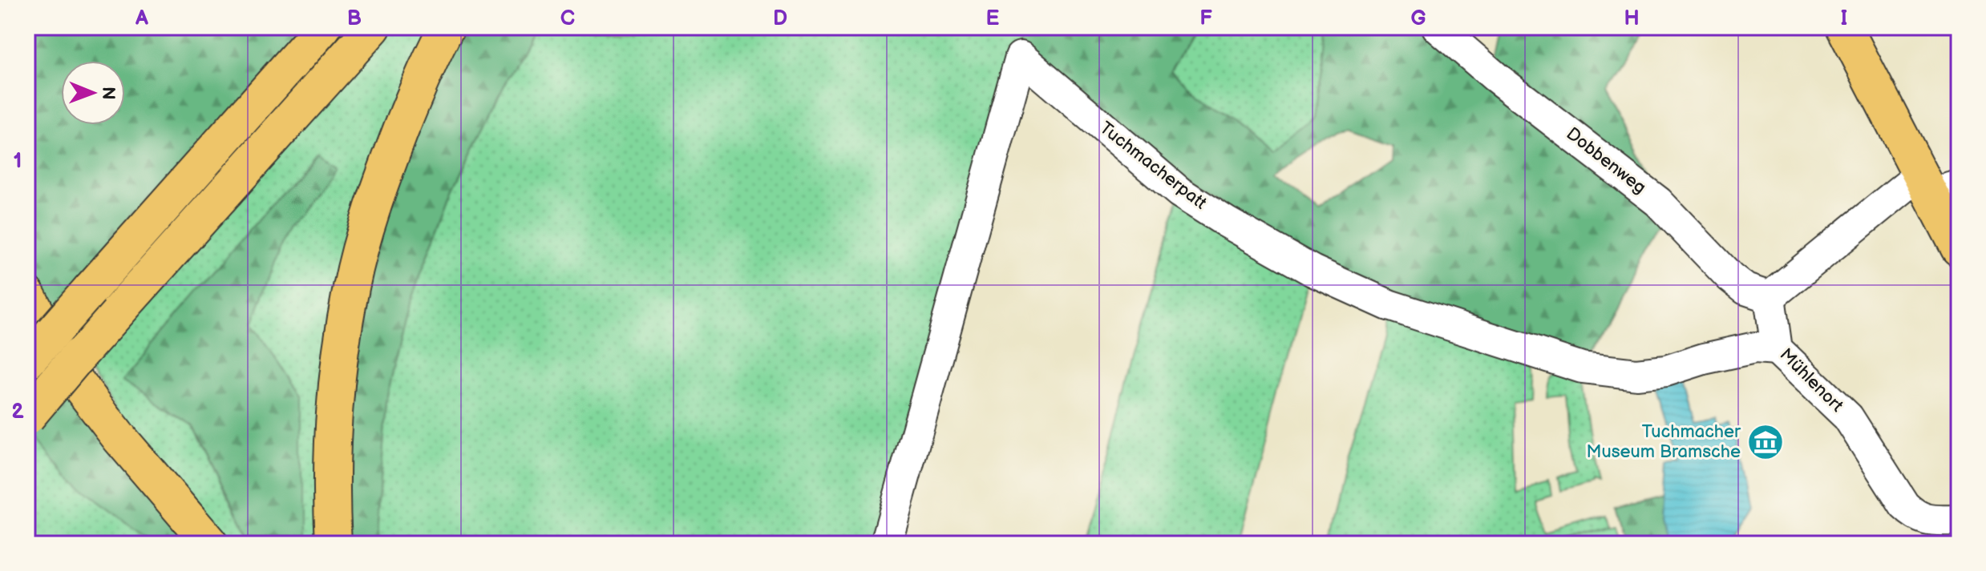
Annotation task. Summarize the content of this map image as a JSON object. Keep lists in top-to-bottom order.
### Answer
{
  "streets": {
    "street": ["Dobbenweg", "Tuchmacherpatt", "Mühlenort"]
  },
  "crossings": [
    ["Dobbenweg", "Mühlenort"],
    ["Tuchmacherpatt", "Mühlenort"]
  ],
  "places": {
    "museum": ["Tuchmacher Museum Bramsche"]
  },
  "north": "right",
  "grid": {
    "columns": [
      "A",
      "B",
      "C",
      "D",
      "E",
      "F",
      "G",
      "H",
      "I"
    ],
    "rows": ["1", "2"]
  }
}
